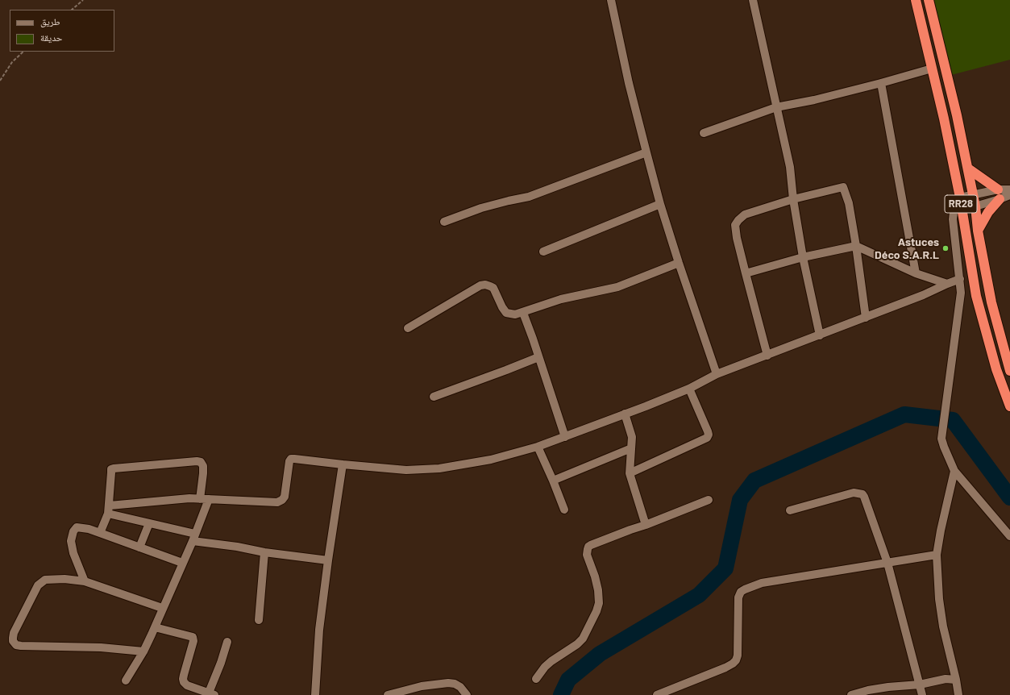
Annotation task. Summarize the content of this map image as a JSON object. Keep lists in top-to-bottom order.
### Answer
{
  "streets": {
    "highway": ["RR28"]
  },
  "places": ["Astuces Déco S.A.R.L"],
  "legend": ["طريق", "حديقة"]
}
